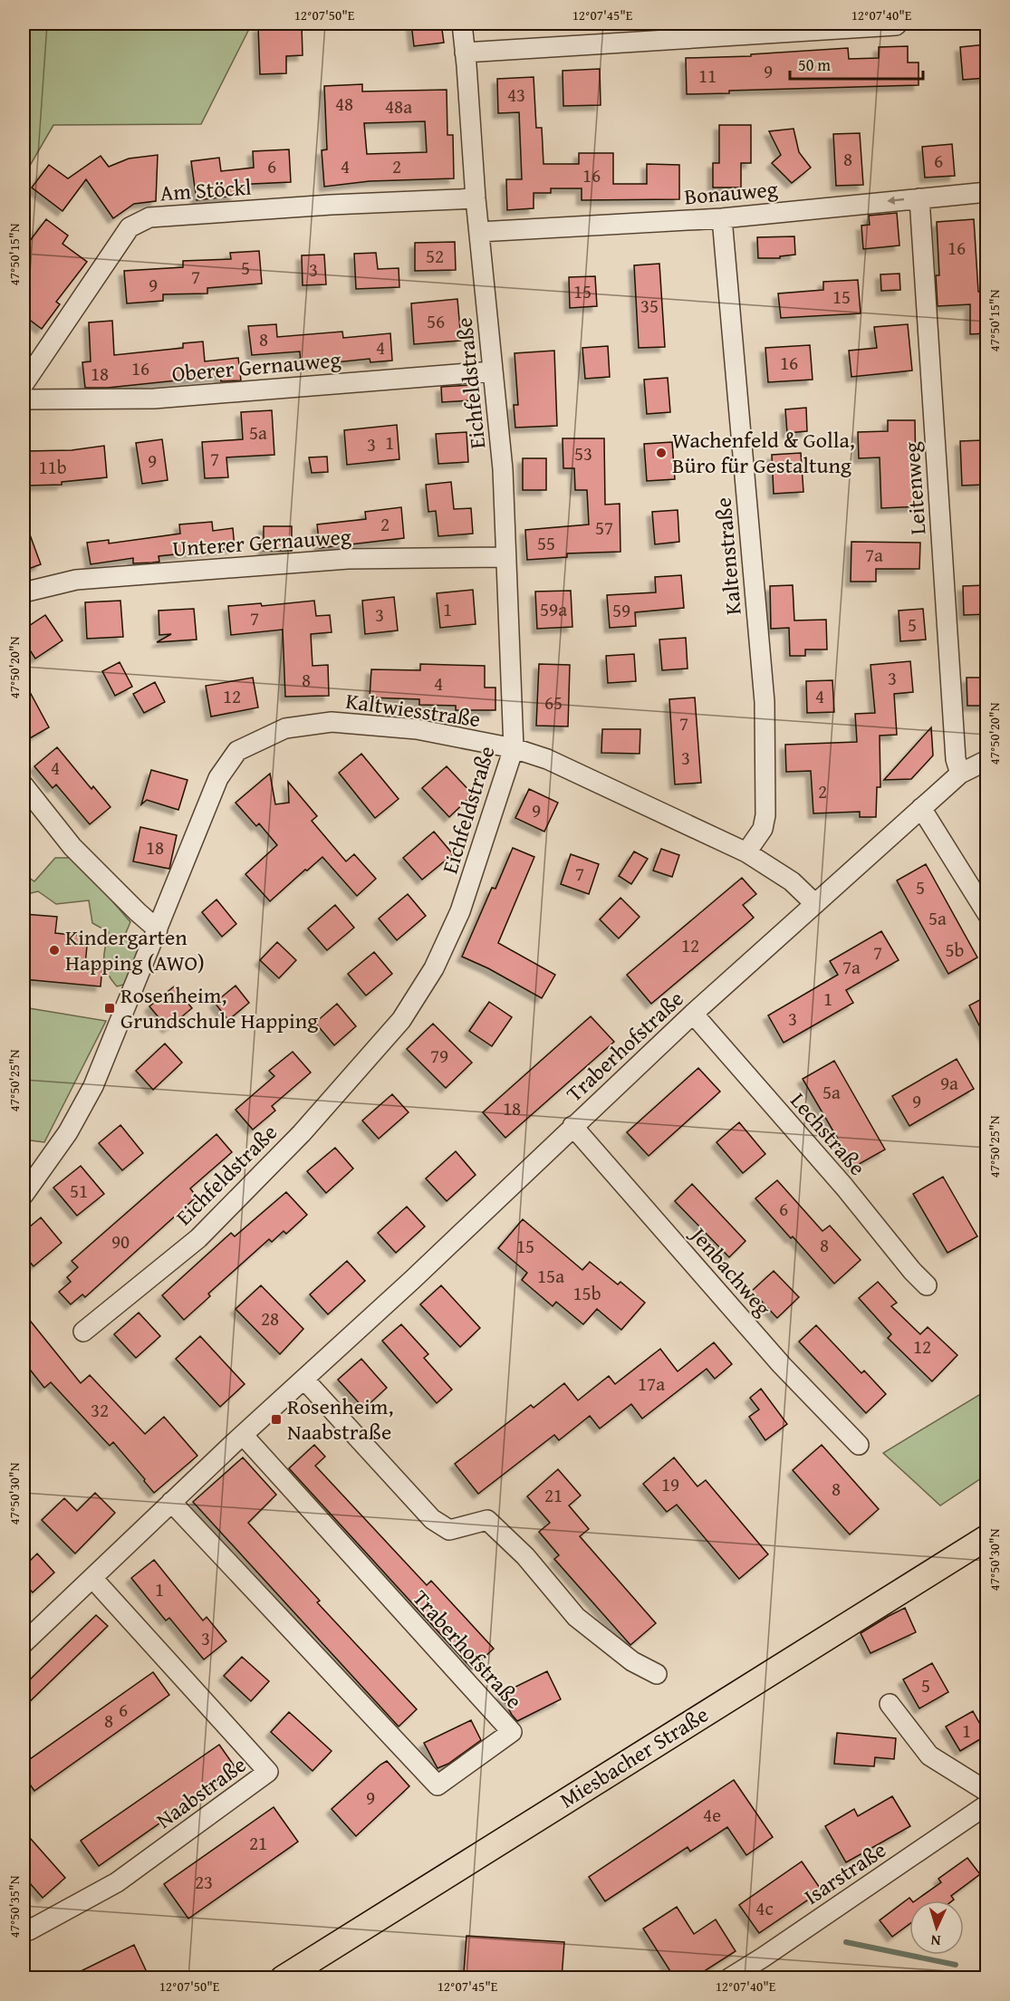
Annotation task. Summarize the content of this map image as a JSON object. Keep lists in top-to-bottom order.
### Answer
{
  "streets": {
    "main road": ["Miesbacher Straße"],
    "street": [
      "Am Stöckl",
      "Bonauweg",
      "Oberer Gernauweg",
      "Eichfeldstraße",
      "Leitenweg",
      "Unterer Gernauweg",
      "Kaltenstraße",
      "Kaltwiesstraße",
      "Traberhofstraße",
      "Lechstraße",
      "Jenbachweg",
      "Naabstraße",
      "Isarstraße"
    ]
  },
  "crossings": [
    ["Am Stöckl", "Eichfeldstraße"],
    ["Bonauweg", "Eichfeldstraße"],
    ["Bonauweg", "Leitenweg"],
    ["Bonauweg", "Kaltenstraße"],
    ["Oberer Gernauweg", "Eichfeldstraße"],
    ["Eichfeldstraße", "Unterer Gernauweg"],
    ["Eichfeldstraße", "Kaltwiesstraße"],
    ["Leitenweg", "Traberhofstraße"],
    ["Kaltenstraße", "Kaltwiesstraße"],
    ["Kaltwiesstraße", "Traberhofstraße"],
    ["Traberhofstraße", "Lechstraße"],
    ["Traberhofstraße", "Jenbachweg"],
    ["Traberhofstraße", "Naabstraße"]
  ],
  "one_way": ["Bonauweg"],
  "places": {
    "other": ["Wachenfeld & Golla, Büro für Gestaltung", "Kindergarten Happing (AWO)"],
    "transit": ["Rosenheim, Grundschule Happing", "Rosenheim, Naabstraße"]
  },
  "house_numbers": [
    "9",
    "11",
    "43",
    "48",
    "48a",
    "8",
    "6",
    "6",
    "4",
    "2",
    "16",
    "16",
    "52",
    "5",
    "3",
    "7",
    "9",
    "15",
    "15",
    "35",
    "56",
    "8",
    "4",
    "16",
    "16",
    "18",
    "5a",
    "1",
    "3",
    "53",
    "7",
    "9",
    "11b",
    "2",
    "57",
    "55",
    "7a",
    "1",
    "59a",
    "59",
    "3",
    "7",
    "5",
    "3",
    "8",
    "4",
    "12",
    "4",
    "65",
    "7",
    "3",
    "4",
    "2",
    "9",
    "18",
    "7",
    "5",
    "5a",
    "12",
    "5b",
    "7",
    "7a",
    "1",
    "3",
    "79",
    "9a",
    "5a",
    "9",
    "18",
    "51",
    "6",
    "90",
    "8",
    "15",
    "15a",
    "15b",
    "28",
    "12",
    "17a",
    "32",
    "19",
    "8",
    "21",
    "1",
    "3",
    "5",
    "6",
    "8",
    "1",
    "9",
    "4e",
    "21",
    "23",
    "4c"
  ],
  "scale_bar": "50 m",
  "north": "bottom",
  "coordinates": [
    "12°07'50\"E",
    "12°07'45\"E",
    "12°07'40\"E",
    "47°50'15\"N",
    "47°50'20\"N",
    "47°50'25\"N",
    "47°50'30\"N",
    "47°50'35\"N"
  ]
}
